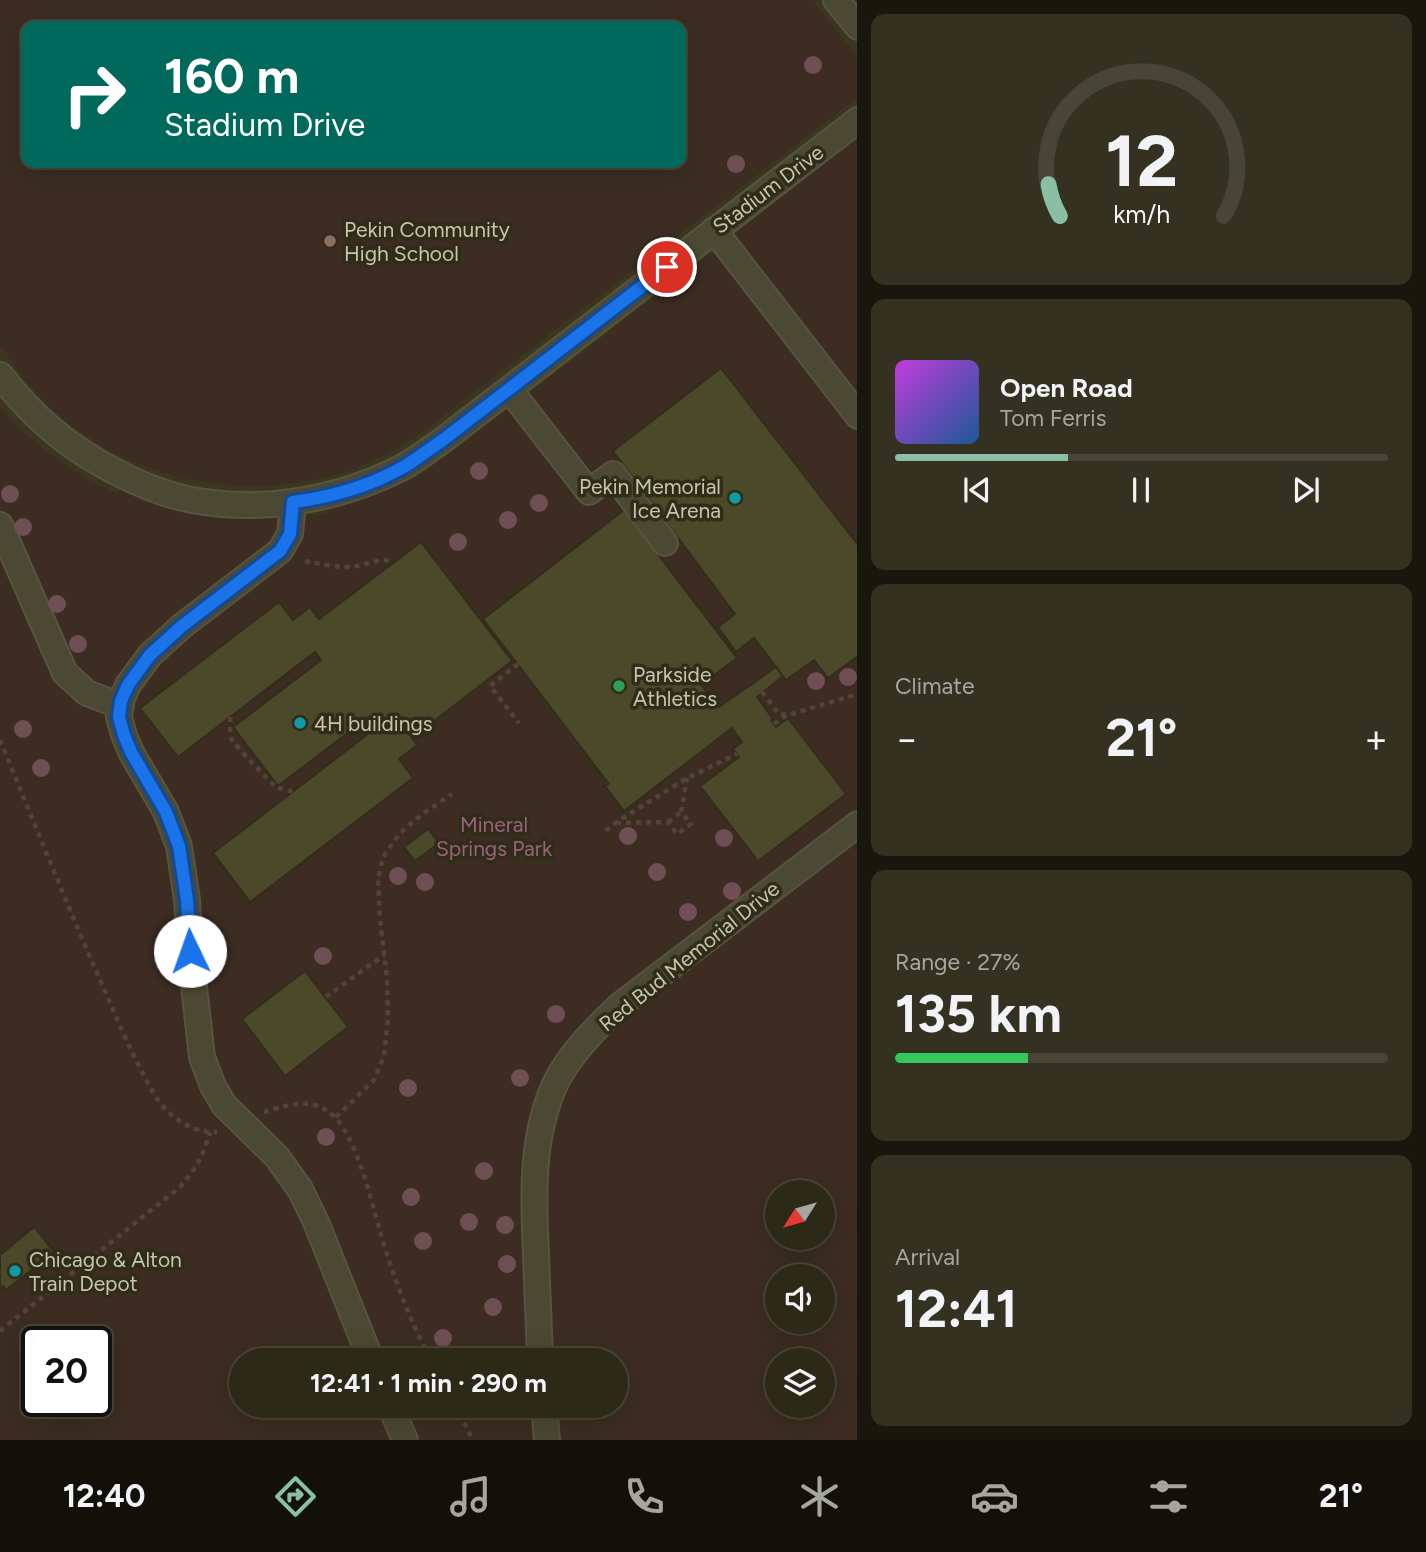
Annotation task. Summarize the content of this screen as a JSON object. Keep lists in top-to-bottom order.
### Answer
{
  "streets": {
    "street": ["Stadium Drive", "Red Bud Memorial Drive"]
  },
  "parks": ["Mineral Springs Park"],
  "places": [
    "Pekin Community High School",
    "Pekin Memorial Ice Arena",
    "Parkside Athletics",
    "4H buildings",
    "Chicago & Alton Train Depot"
  ],
  "north": "bottom left",
  "page": {
    "turn": ["160 m", "Stadium Drive"],
    "song": ["Open Road", "Tom Ferris"],
    "tile": [
      "Climate",
      ["Range · 27%", "135 km"],
      ["Arrival", "12:41"]
    ],
    "heat": ["−", "21°", "+"],
    "limit": "20",
    "trip": "12:41 · 1 min · 290 m",
    "tabs": ["12:40", "21°"],
    "gauge": ["12", "km/h"]
  }
}
